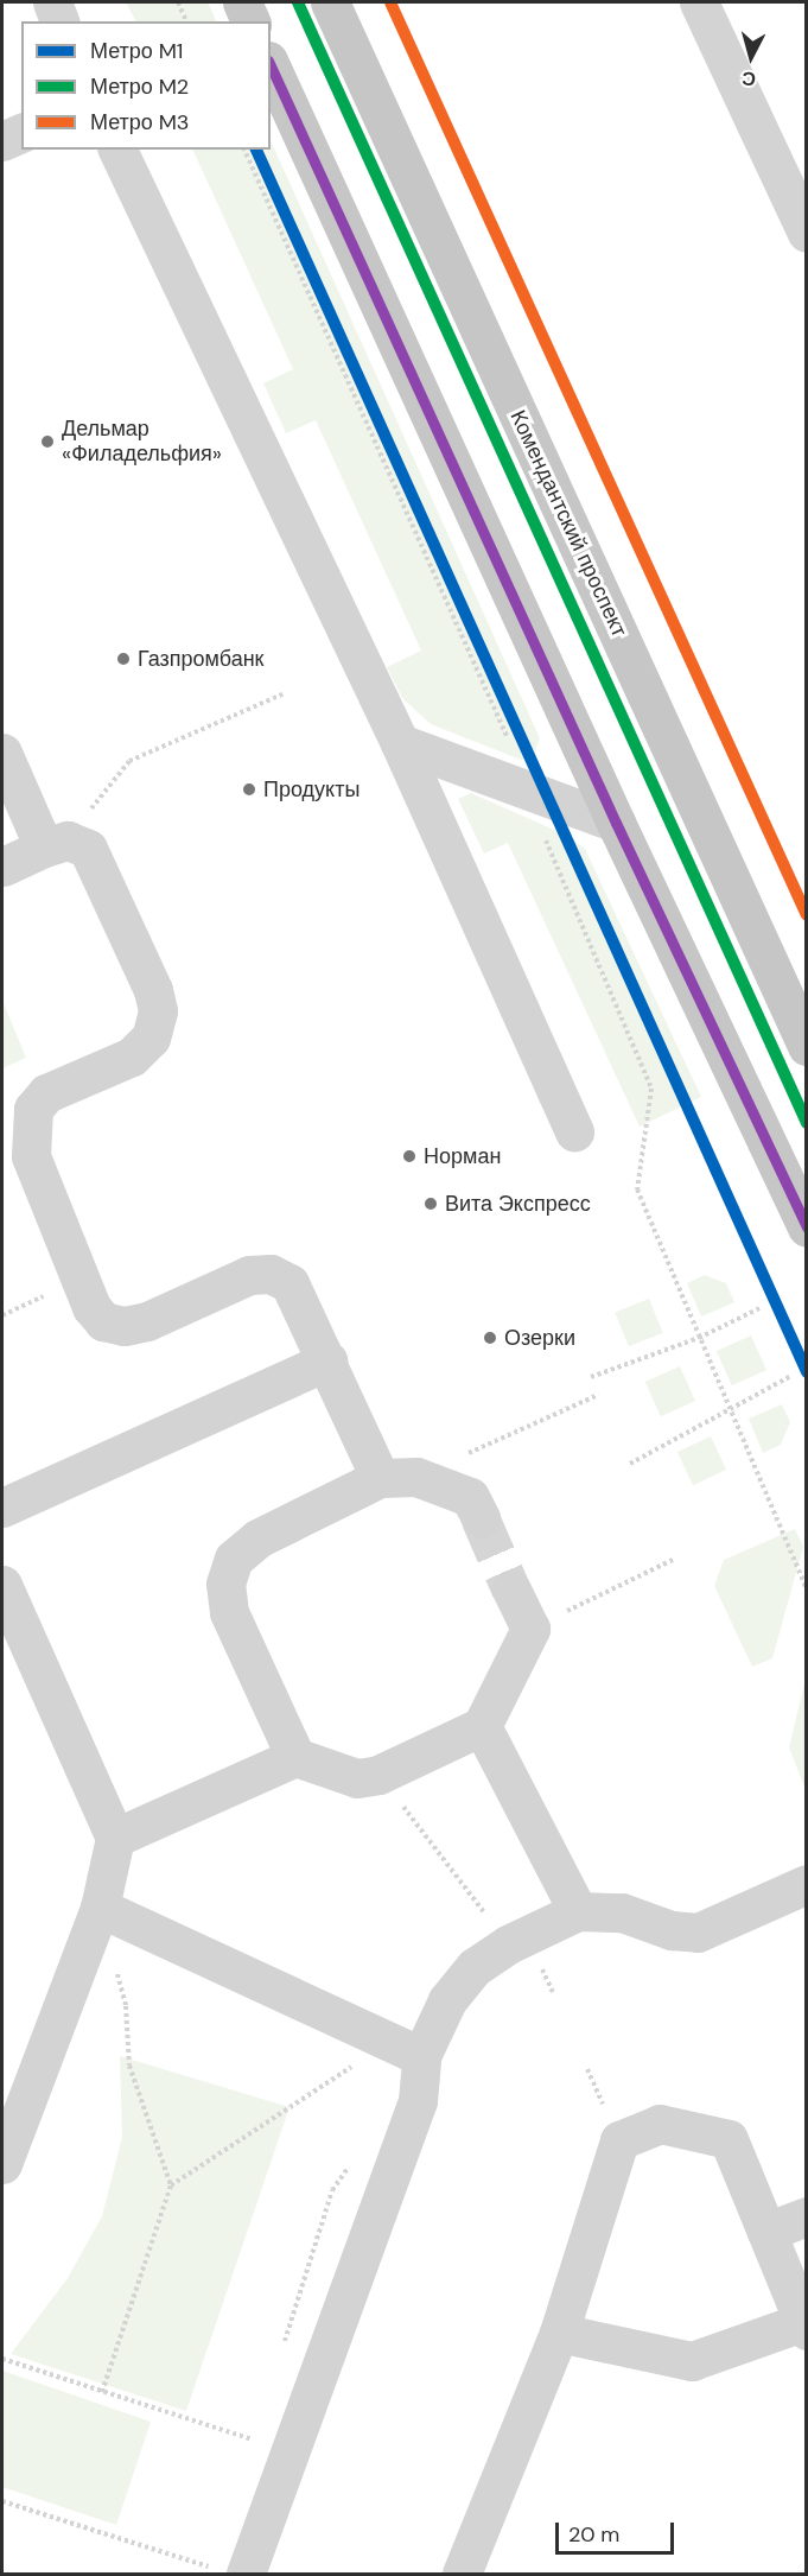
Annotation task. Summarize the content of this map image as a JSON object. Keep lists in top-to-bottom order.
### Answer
{
  "streets": {
    "main road": ["Комендантский проспект"]
  },
  "places": [
    "Дельмар «Филадельфия»",
    "Газпромбанк",
    "Продукты",
    "Норман",
    "Вита Экспресс",
    "Озерки"
  ],
  "lines": ["metro line M2", "metro line M3", "metro line M1"],
  "legend": ["Метро M1", "Метро M2", "Метро M3"],
  "scale_bar": "20 m",
  "north": "bottom"
}
